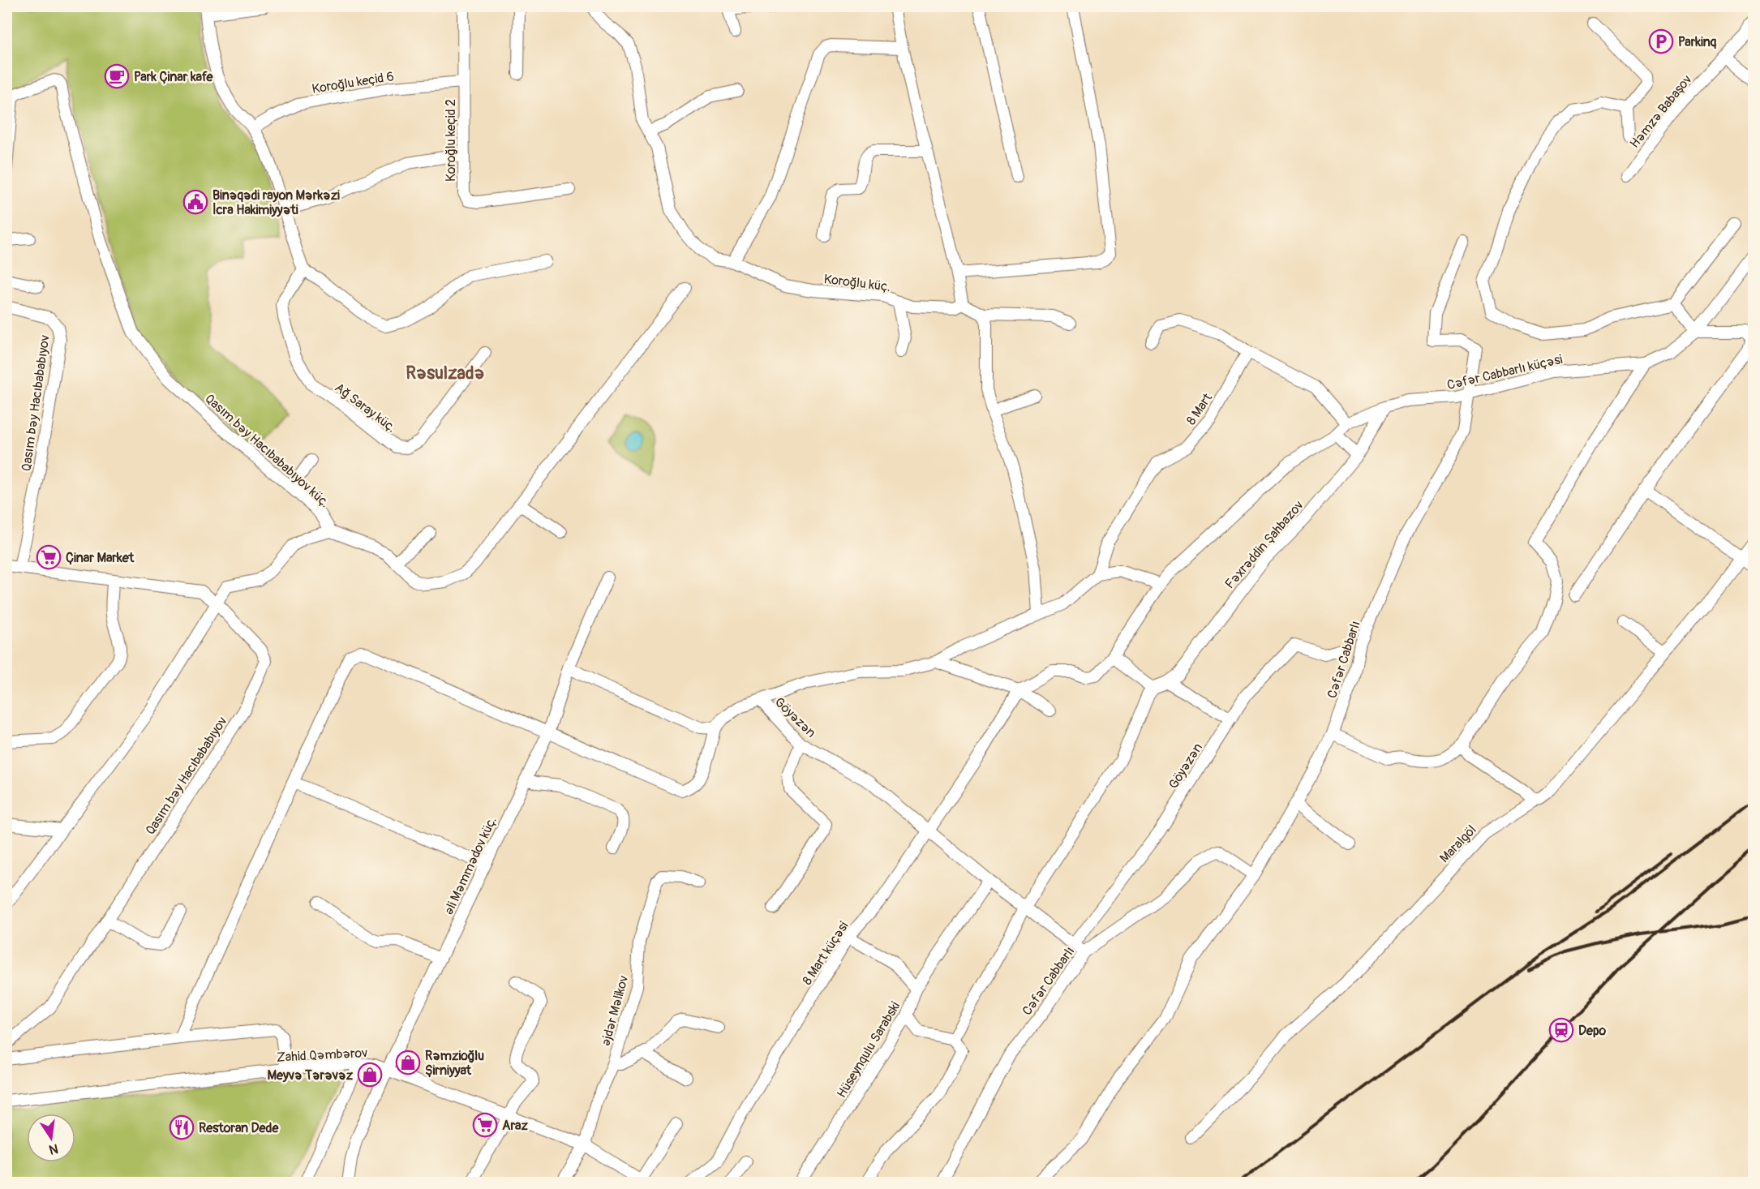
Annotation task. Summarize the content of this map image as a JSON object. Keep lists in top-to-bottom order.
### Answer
{
  "streets": {
    "street": [
      "Koroğlu keçid 6",
      "Həmzə Babaşov",
      "Koroğlu keçid 2",
      "Koroğlu küç.",
      "Cəfər Cabbarlı küçəsi",
      "Qasım bəy Hacıbababıyov",
      "Ağ Saray küç.",
      "8 Mart",
      "Qasım bəy Hacıbababıyov küç.",
      "Fəxrəddin Şahbazov",
      "Cəfər Cabbarlı",
      "Göyəzən",
      "Maralgöl",
      "Əli Məmmədov küç.",
      "8 Mart küçəsi",
      "Əjdər Məlikov",
      "Hüseynqulu Sarabski",
      "Zahid Qəmbərov"
    ]
  },
  "crossings": [
    ["Koroğlu keçid 6", "Koroğlu keçid 2"],
    ["Cəfər Cabbarlı küçəsi", "Fəxrəddin Şahbazov"],
    ["Cəfər Cabbarlı küçəsi", "Cəfər Cabbarlı"],
    ["Cəfər Cabbarlı", "Göyəzən"],
    ["Göyəzən", "8 Mart küçəsi"],
    ["Göyəzən", "Hüseynqulu Sarabski"],
    ["Əli Məmmədov küç.", "Zahid Qəmbərov"],
    ["Əjdər Məlikov", "Zahid Qəmbərov"]
  ],
  "districts": ["Rəsulzadə"],
  "places": {
    "parking": ["Parkinq"],
    "cafe": ["Park Çinar kafe"],
    "public building": ["Binəqədi rayon Mərkəzi İcra Hakimiyyəti"],
    "supermarket": ["Çinar Market", "Araz"],
    "station": ["Depo"],
    "shop": ["Rəmzioğlu Şirniyyat", "Meyvə Tərəvəz"],
    "restaurant": ["Restoran Dede"]
  },
  "north": "bottom"
}
